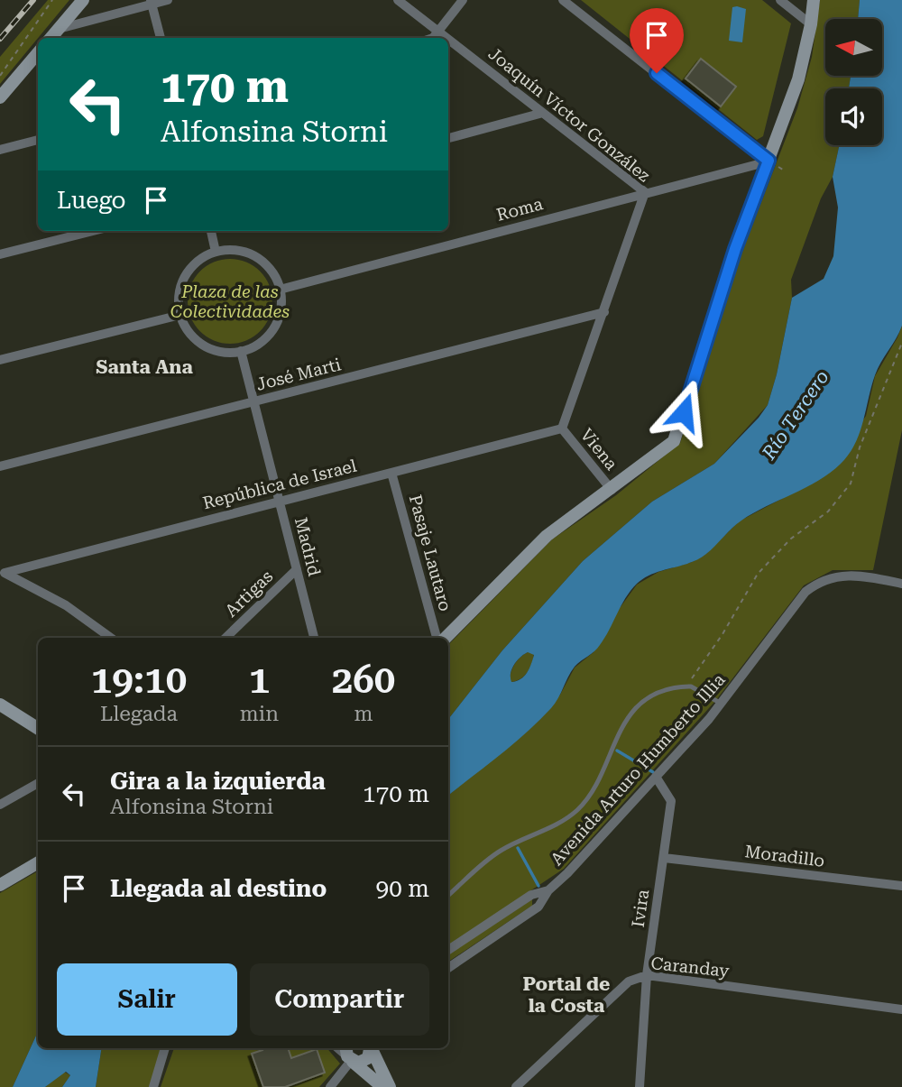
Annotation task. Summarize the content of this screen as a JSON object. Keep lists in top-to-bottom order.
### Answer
{
  "streets": {
    "street": [
      "Joaquín Víctor González",
      "Roma",
      "José Marti",
      "Viena",
      "República de Israel",
      "Madrid",
      "Pasaje Lautaro",
      "Artigas",
      "Avenida Arturo Humberto Illia",
      "Moradillo",
      "Ivira",
      "Caranday"
    ]
  },
  "crossings": [
    ["Joaquín Víctor González", "Roma"],
    ["Joaquín Víctor González", "José Marti"],
    ["Joaquín Víctor González", "Viena"],
    ["Joaquín Víctor González", "República de Israel"],
    ["Roma", "Madrid"],
    ["José Marti", "Madrid"],
    ["Viena", "República de Israel"],
    ["República de Israel", "Madrid"],
    ["República de Israel", "Pasaje Lautaro"],
    ["Madrid", "Artigas"],
    ["Avenida Arturo Humberto Illia", "Ivira"],
    ["Moradillo", "Ivira"],
    ["Ivira", "Caranday"]
  ],
  "districts": ["Santa Ana", "Portal de la Costa"],
  "water": ["Río Tercero"],
  "parks": ["Plaza de las Colectividades"],
  "north": "left",
  "page": {
    "turn": ["170 m", "Alfonsina Storni"],
    "then": "Luego",
    "eta": [
      "19:10",
      "Llegada",
      "1",
      "min",
      "260",
      "m"
    ],
    "list": [
      {
        "name": "Gira a la izquierda",
        "note": "Alfonsina Storni",
        "value": "170 m"
      },
      {
        "name": "Llegada al destino",
        "value": "90 m"
      }
    ],
    "buttons": ["Salir", "Compartir"]
  }
}
